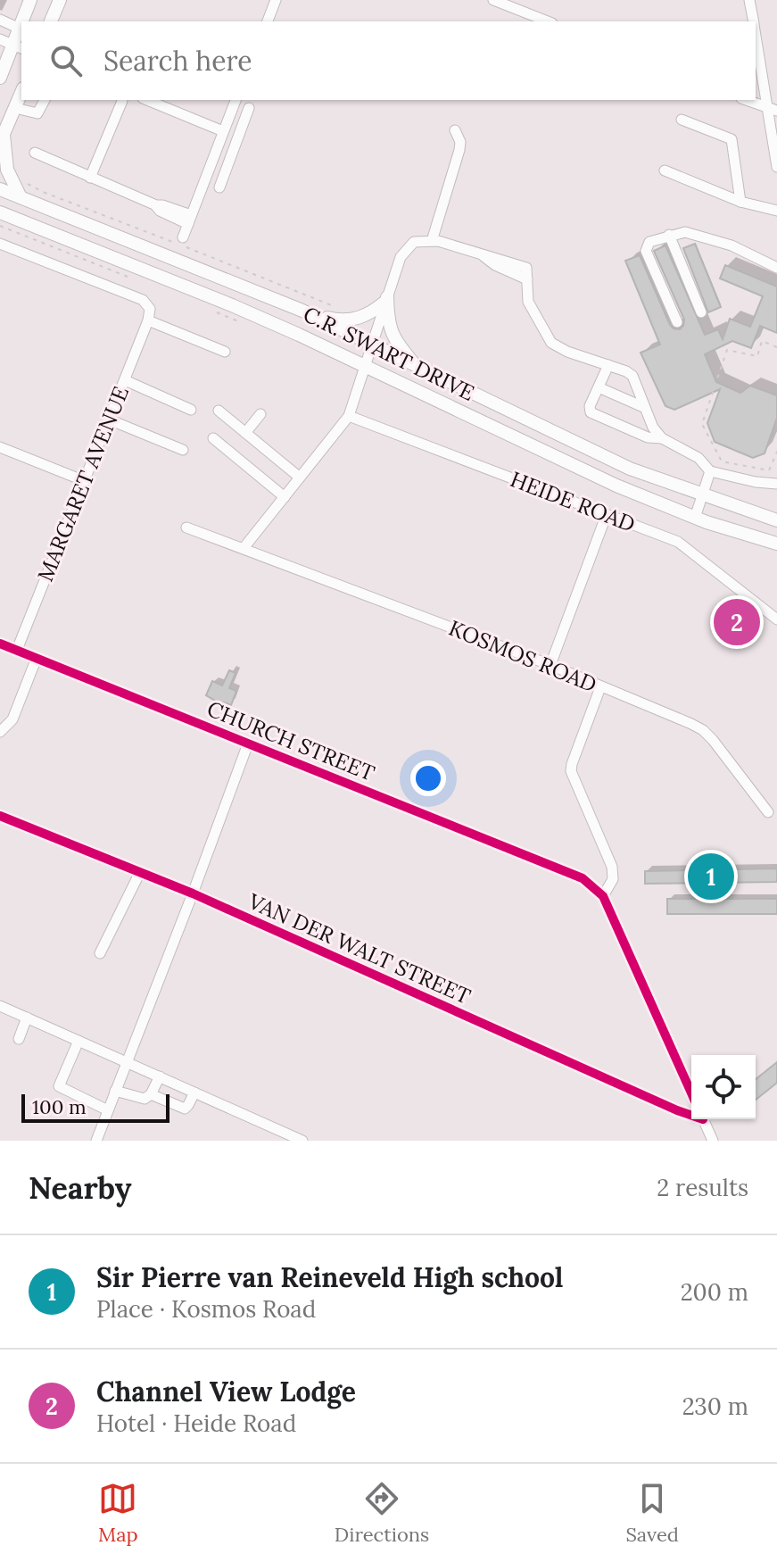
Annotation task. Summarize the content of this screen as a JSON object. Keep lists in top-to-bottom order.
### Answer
{
  "streets": {
    "main road": ["C.R. SWART DRIVE"],
    "street": [
      "MARGARET AVENUE",
      "HEIDE ROAD",
      "KOSMOS ROAD",
      "CHURCH STREET",
      "VAN DER WALT STREET"
    ]
  },
  "crossings": [
    ["MARGARET AVENUE", "CHURCH STREET"]
  ],
  "scale_bar": "100 m",
  "page": {
    "search": "Search here",
    "pins": ["2", "1"],
    "scale": "100 m",
    "heading": ["Nearby", "2 results"],
    "list": [
      {
        "mark": "1",
        "name": "Sir Pierre van Reineveld High school",
        "note": "Place · Kosmos Road",
        "value": "200 m"
      },
      {
        "mark": "2",
        "name": "Channel View Lodge",
        "note": "Hotel · Heide Road",
        "value": "230 m"
      }
    ],
    "nav": ["Map", "Directions", "Saved"]
  }
}
